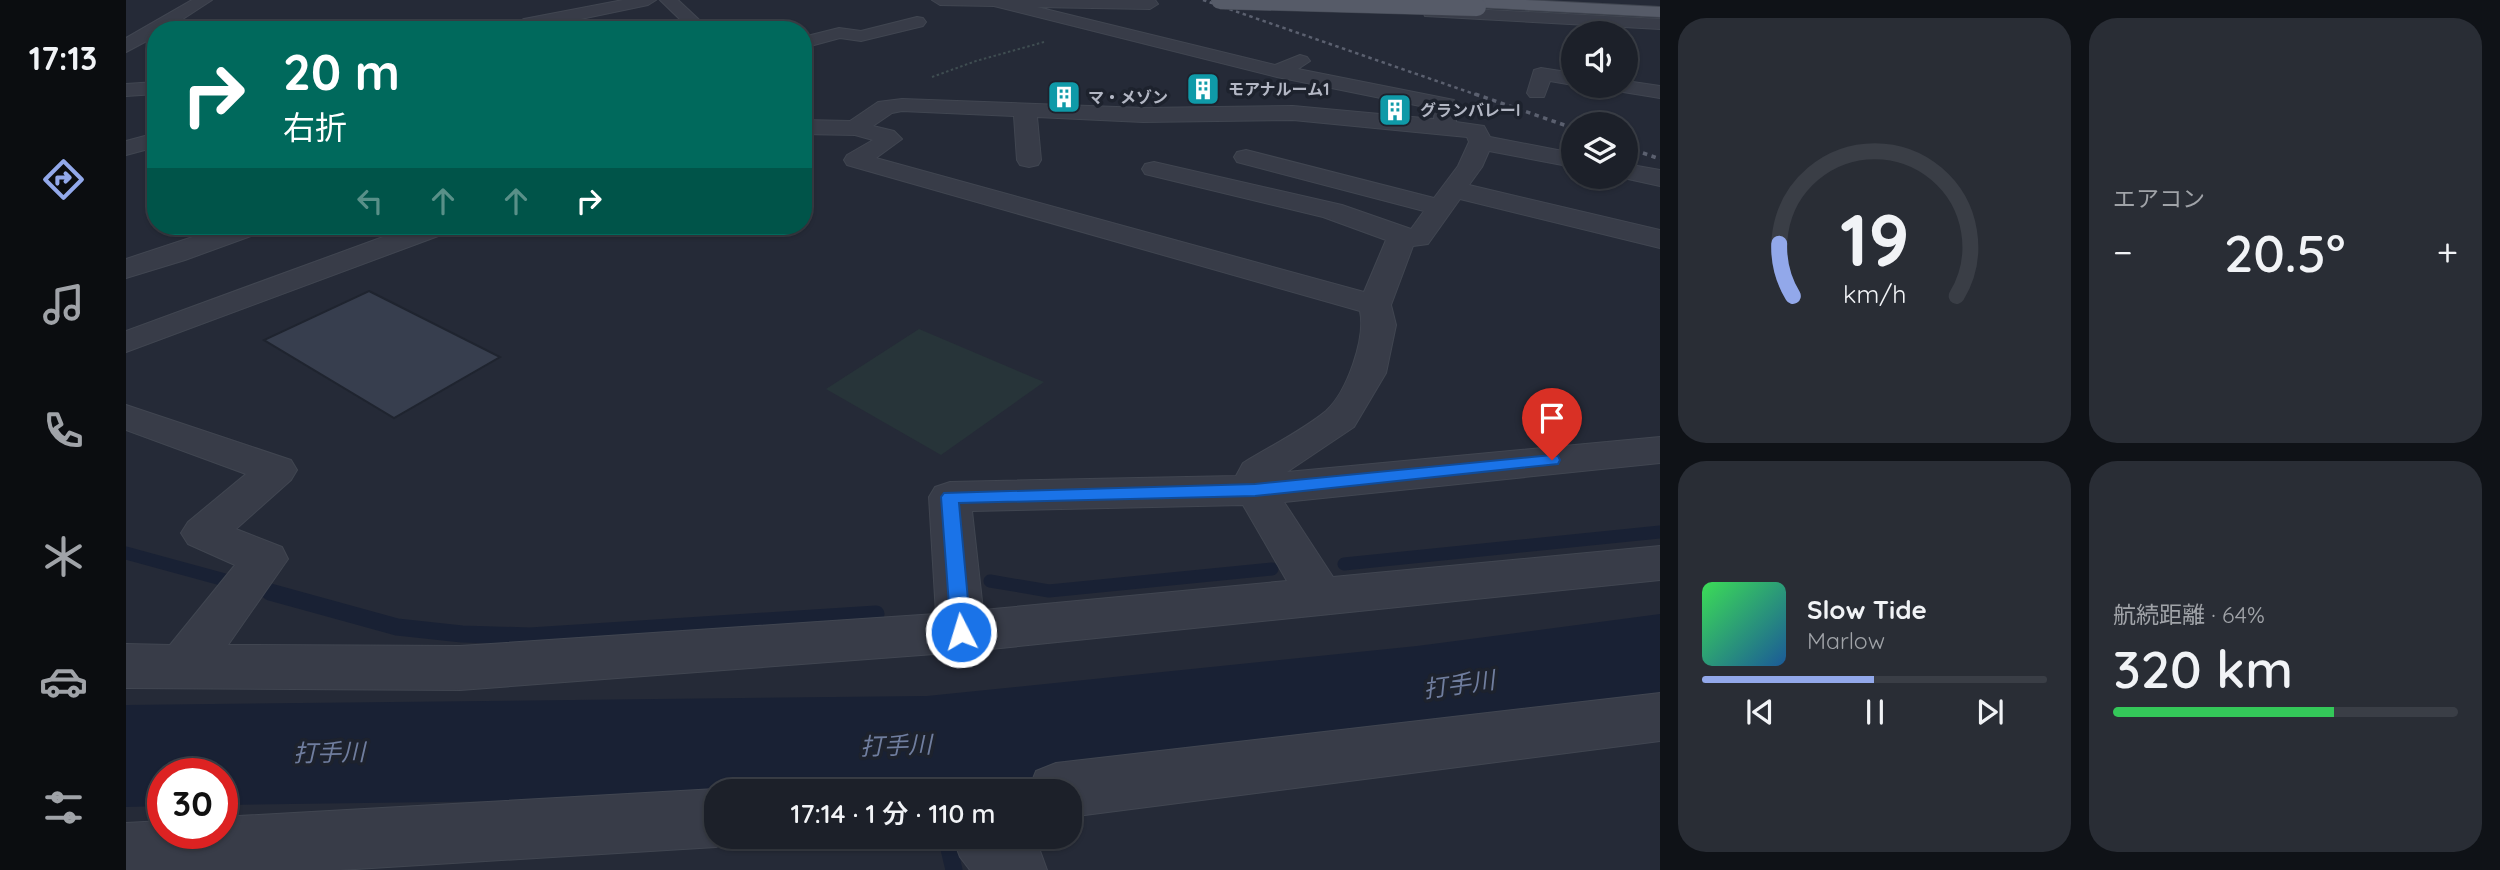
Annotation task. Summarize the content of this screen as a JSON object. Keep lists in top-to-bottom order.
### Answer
{
  "water": ["打手川"],
  "places": {
    "building": ["モアナルーム1", "マ・メゾン", "グランバレーI"]
  },
  "page": {
    "tabs": "17:13",
    "tile": [
      "エアコン",
      ["航続距離 · 64%", "320 km"]
    ],
    "turn": ["20 m", "右折"],
    "heat": ["−", "20.5°", "+"],
    "song": ["Slow Tide", "Marlow"],
    "limit": "30",
    "trip": "17:14 · 1 分 · 110 m",
    "gauge": ["19", "km/h"]
  }
}
